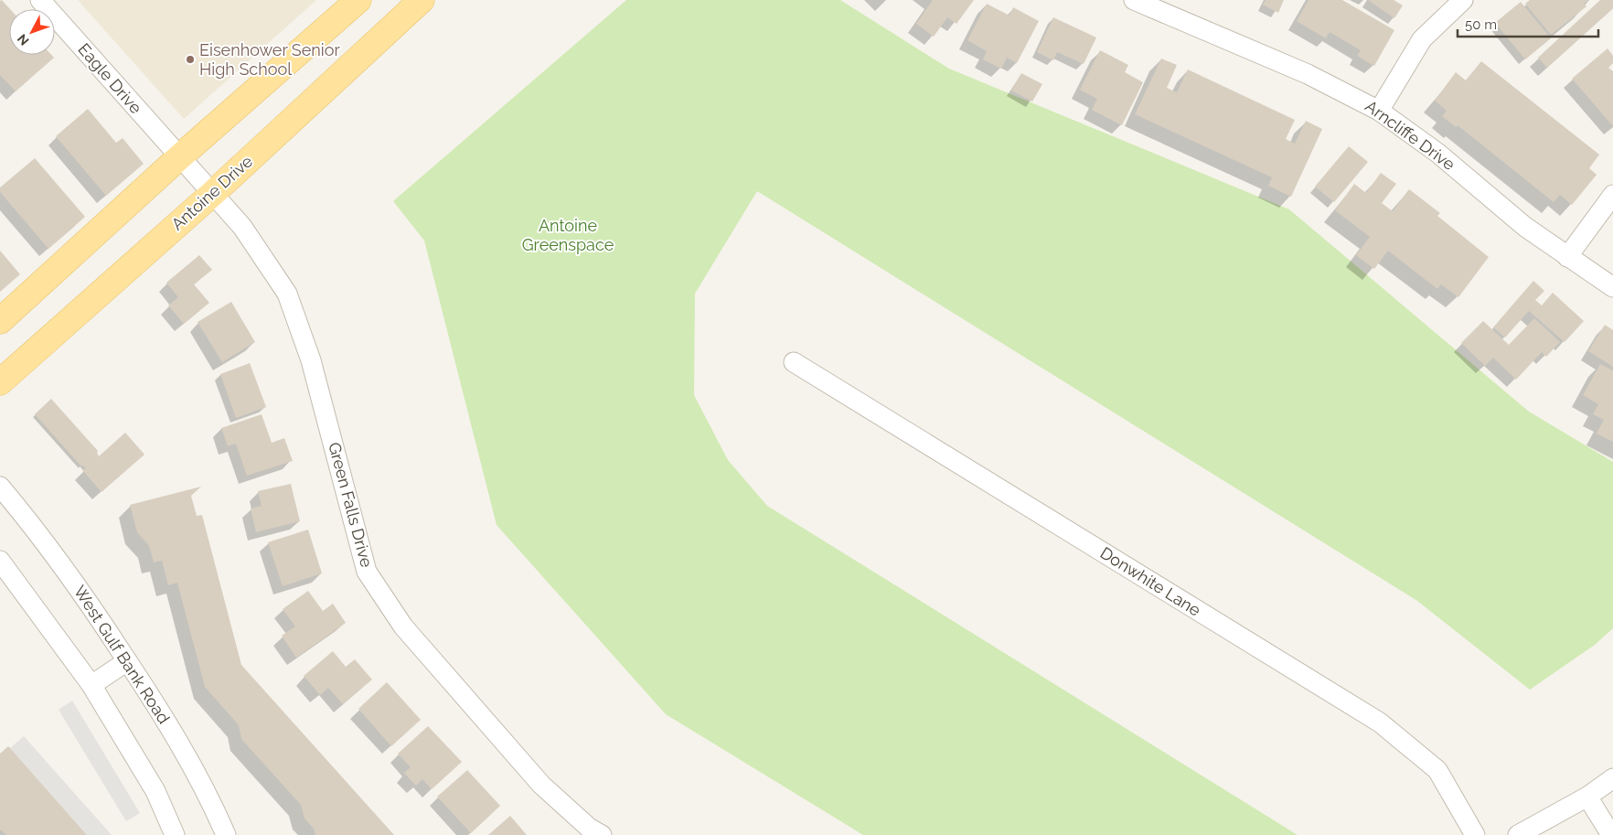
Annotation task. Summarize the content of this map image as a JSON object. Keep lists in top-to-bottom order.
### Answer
{
  "streets": {
    "main road": ["Antoine Drive"],
    "street": [
      "Eagle Drive",
      "Arncliffe Drive",
      "Green Falls Drive",
      "Donwhite Lane",
      "West Gulf Bank Road"
    ]
  },
  "crossings": [
    ["Eagle Drive", "Green Falls Drive"],
    ["Antoine Drive", "Green Falls Drive"]
  ],
  "parks": ["Antoine Greenspace"],
  "places": ["Eisenhower Senior High School"],
  "scale_bar": "50 m",
  "north": "bottom left"
}
